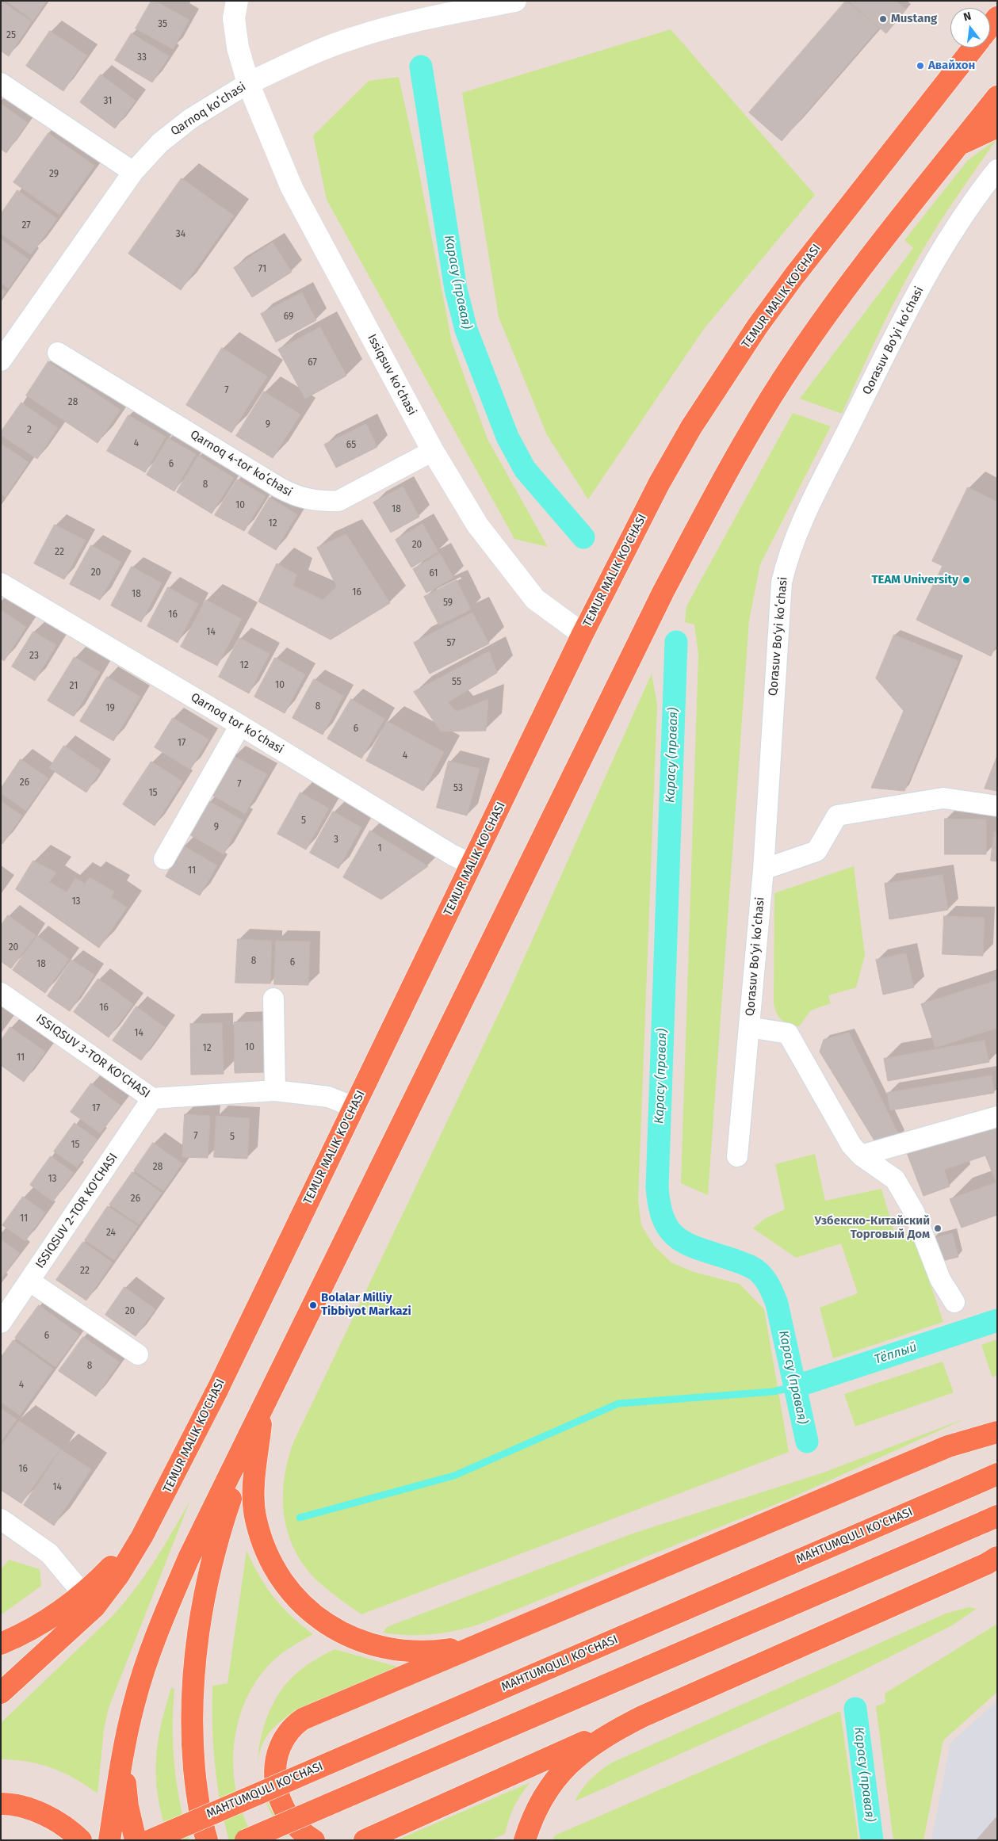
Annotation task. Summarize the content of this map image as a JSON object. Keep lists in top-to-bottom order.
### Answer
{
  "streets": {
    "highway": ["TEMUR MALIK KO'CHASI", "MAHTUMQULI KO'CHASI"],
    "street": [
      "Qarnoq koʻchasi",
      "Qorasuv Bo‘yi koʻchasi",
      "Issiqsuv koʻchasi",
      "Qarnoq 4-tor koʻchasi",
      "Qarnoq tor koʻchasi",
      "ISSIQSUV 3-TOR KO'CHASI",
      "ISSIQSUV 2-TOR KO'CHASI"
    ]
  },
  "crossings": [
    ["Qarnoq koʻchasi", "Issiqsuv koʻchasi"],
    ["TEMUR MALIK KO'CHASI", "Issiqsuv koʻchasi"],
    ["TEMUR MALIK KO'CHASI", "Qarnoq tor koʻchasi"],
    ["TEMUR MALIK KO'CHASI", "ISSIQSUV 3-TOR KO'CHASI"],
    ["Issiqsuv koʻchasi", "Qarnoq 4-tor koʻchasi"],
    ["ISSIQSUV 3-TOR KO'CHASI", "ISSIQSUV 2-TOR KO'CHASI"]
  ],
  "water": ["Карасу (правая)", "Тёплый"],
  "places": [
    "Mustang",
    "Авайхон",
    "TEAM University",
    "Узбекско-Китайский Торговый Дом",
    "Bolalar Milliy Tibbiyot Markazi"
  ],
  "house_numbers": [
    "35",
    "25",
    "33",
    "31",
    "29",
    "27",
    "34",
    "71",
    "69",
    "67",
    "7",
    "28",
    "9",
    "2",
    "4",
    "65",
    "6",
    "8",
    "10",
    "18",
    "12",
    "20",
    "22",
    "20",
    "61",
    "16",
    "18",
    "59",
    "16",
    "14",
    "57",
    "23",
    "12",
    "55",
    "10",
    "21",
    "8",
    "19",
    "6",
    "17",
    "4",
    "26",
    "7",
    "53",
    "15",
    "5",
    "9",
    "3",
    "1",
    "11",
    "13",
    "20",
    "8",
    "6",
    "18",
    "16",
    "14",
    "10",
    "12",
    "11",
    "17",
    "7",
    "5",
    "15",
    "28",
    "13",
    "26",
    "11",
    "24",
    "22",
    "20",
    "6",
    "8",
    "4",
    "16",
    "14"
  ],
  "north": "top"
}
